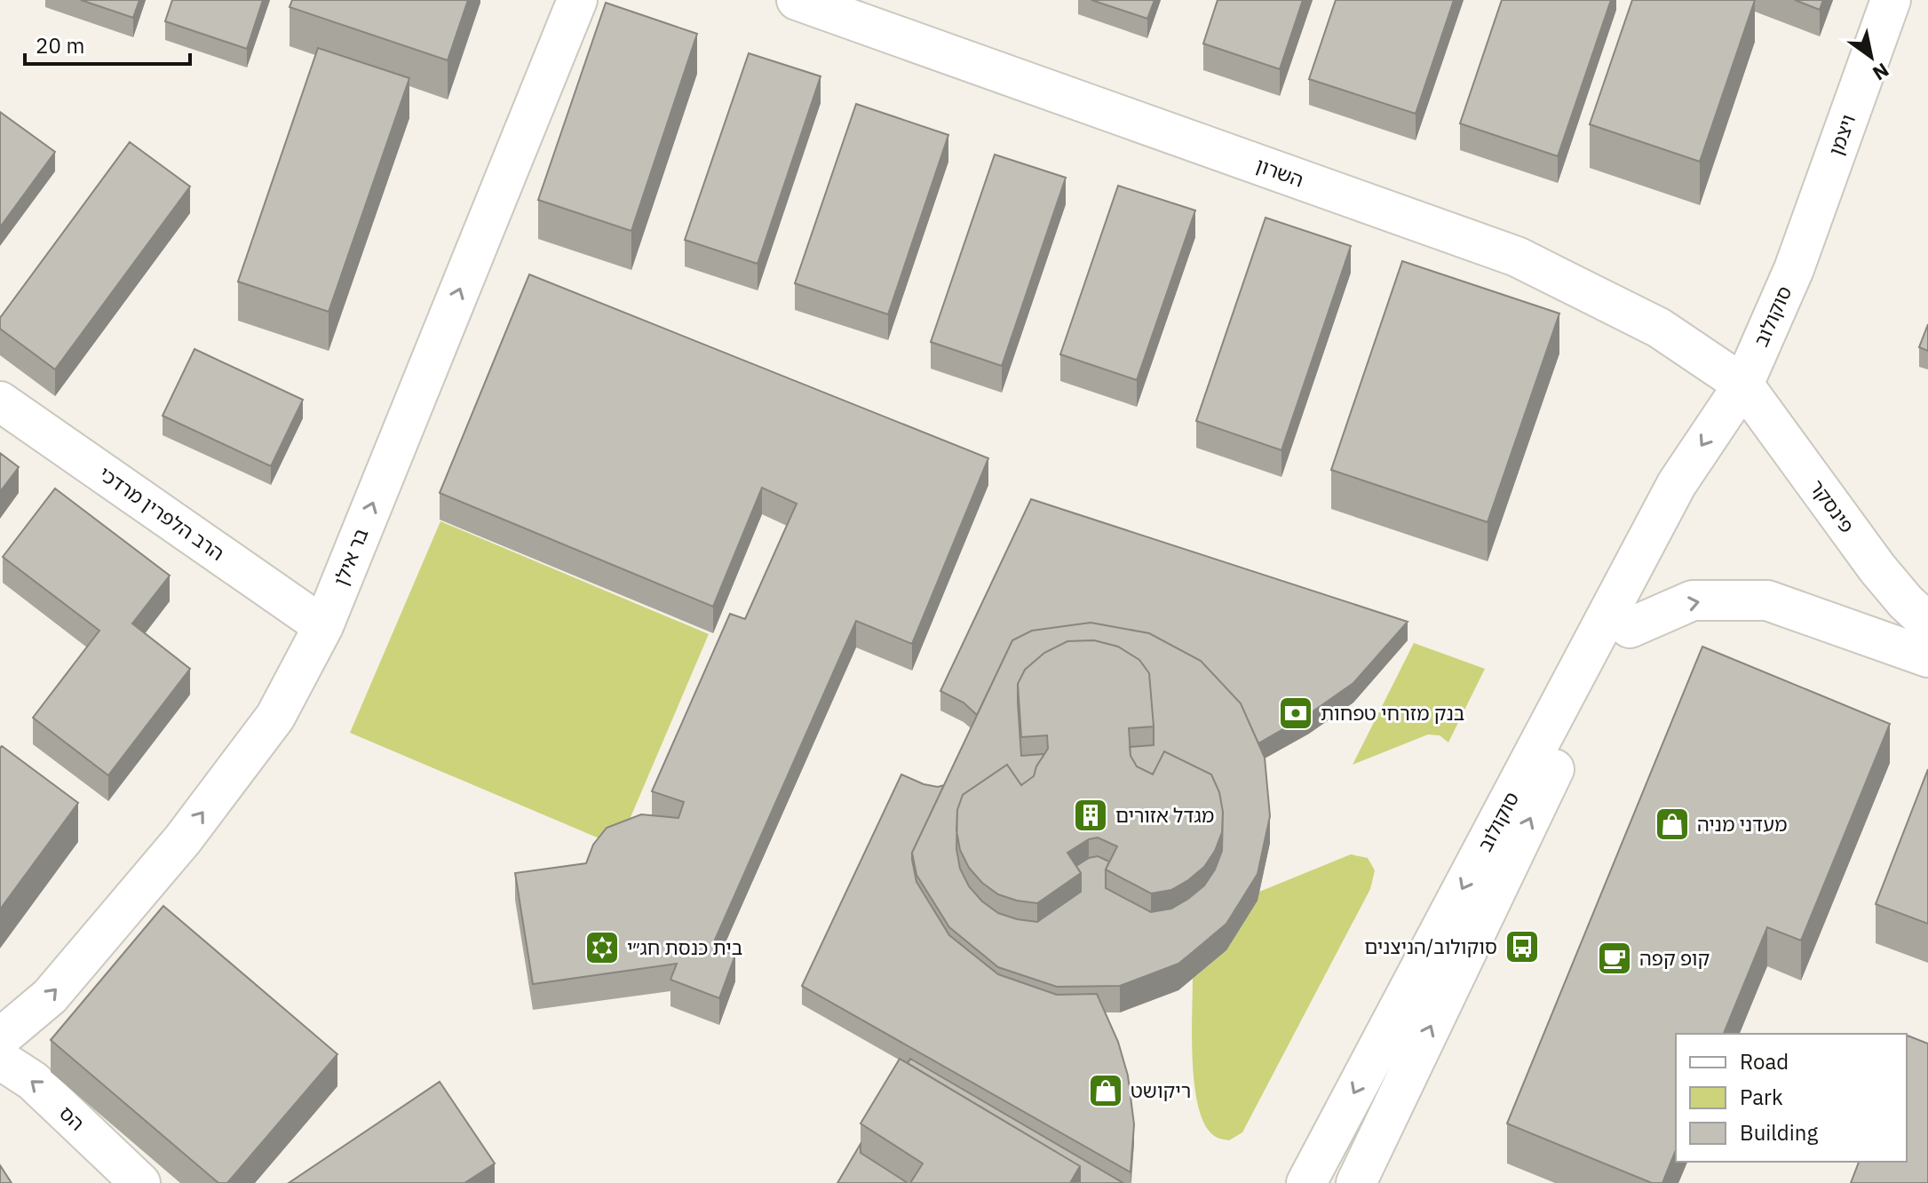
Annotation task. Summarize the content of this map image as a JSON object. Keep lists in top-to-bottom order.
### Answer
{
  "streets": {
    "street": [
      "ויצמן",
      "השרון",
      "סוקולוב",
      "פינסקר",
      "הרב הלפרין מרדכי",
      "בר אילן",
      "הס"
    ]
  },
  "crossings": [
    ["ויצמן", "סוקולוב"],
    ["השרון", "סוקולוב"],
    ["השרון", "פינסקר"],
    ["סוקולוב", "פינסקר"],
    ["הרב הלפרין מרדכי", "בר אילן"]
  ],
  "one_way": ["בר אילן", "הס"],
  "places": {
    "bank": ["בנק מזרחי טפחות"],
    "building": ["מגדל אזורים"],
    "shop": ["מעדני מניה", "ריקושט"],
    "bus stop": ["סוקולוב/הניצנים"],
    "synagogue": ["בית כנסת חג״י"],
    "cafe": ["קופ קפה"]
  },
  "legend": ["Road", "Park", "Building"],
  "scale_bar": "20 m",
  "north": "bottom right"
}
